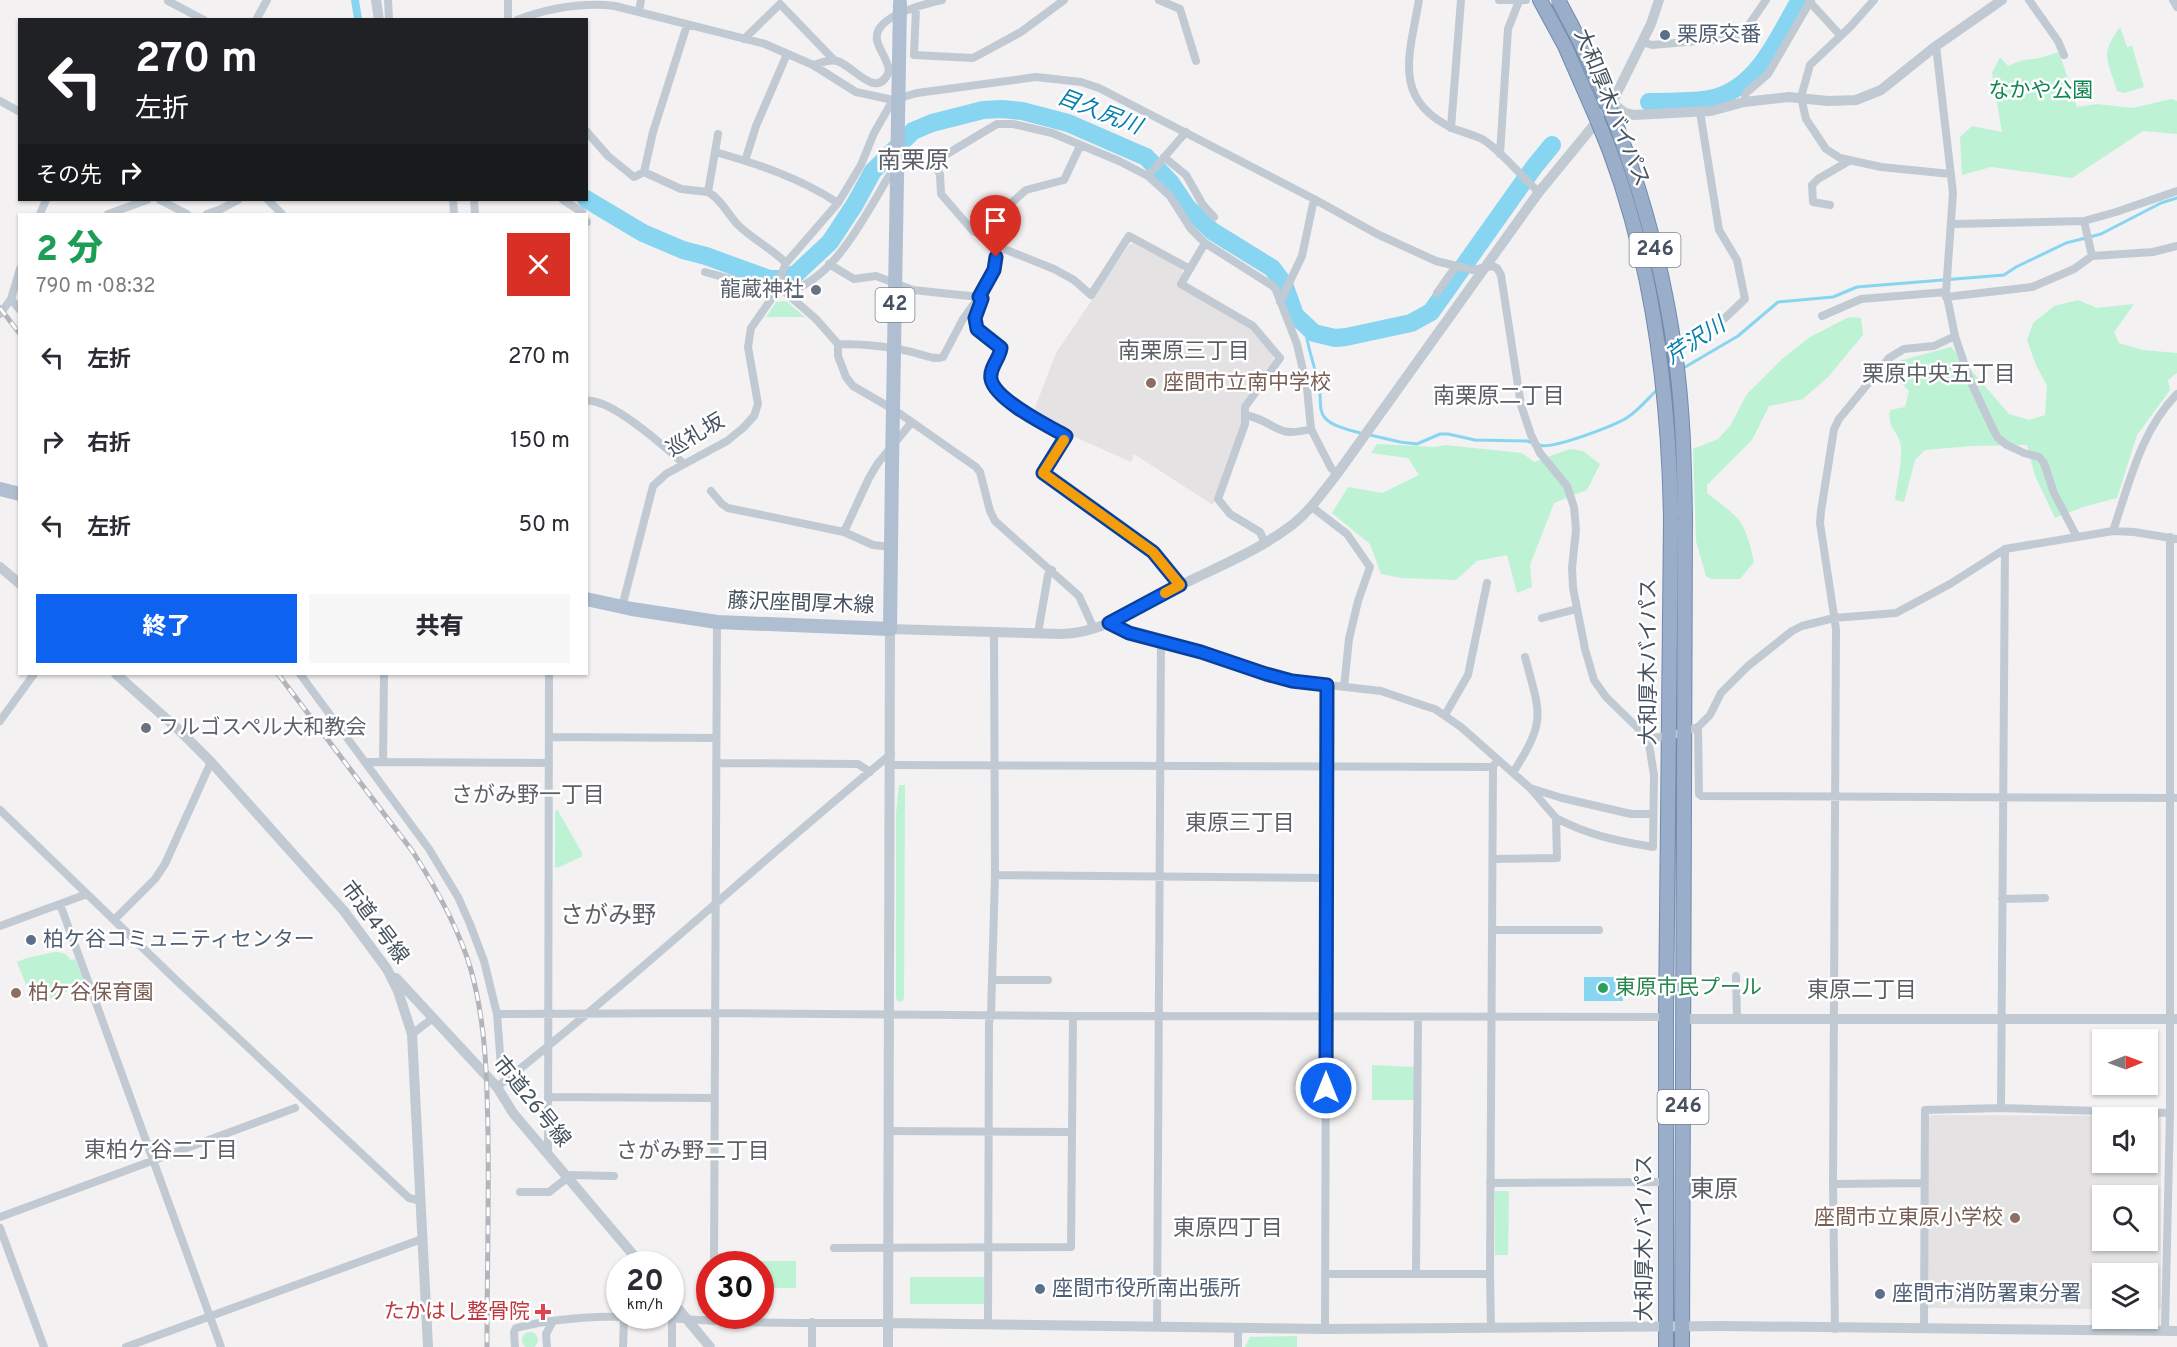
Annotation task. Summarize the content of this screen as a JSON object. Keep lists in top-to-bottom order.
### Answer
{
  "streets": {
    "highway": ["大和厚木バイパス", "246"],
    "main road": ["42", "藤沢座間厚木線"],
    "street": ["巡礼坂", "市道4号線", "市道26号線"]
  },
  "crossings": [
    ["巡礼坂", "藤沢座間厚木線"],
    ["市道4号線", "市道26号線"]
  ],
  "districts": [
    "南栗原",
    "南栗原三丁目",
    "栗原中央五丁目",
    "南栗原二丁目",
    "さがみ野一丁目",
    "東原三丁目",
    "さがみ野",
    "東原二丁目",
    "東柏ケ谷二丁目",
    "さがみ野二丁目",
    "東原",
    "東原四丁目"
  ],
  "water": ["目久尻川", "芹沢川"],
  "parks": ["なかや公園"],
  "places": {
    "other": [
      "栗原交番",
      "龍蔵神社",
      "座間市立南中学校",
      "フルゴスペル大和教会",
      "柏ケ谷コミュニティセンター",
      "東原市民プール",
      "柏ケ谷保育園",
      "座間市立東原小学校",
      "座間市役所南出張所",
      "座間市消防署東分署"
    ],
    "health": ["たかはし整骨院"]
  },
  "north": "right",
  "page": {
    "turn": ["270 m", "左折"],
    "then": "その先",
    "heading": ["2 分", "790 m · 08:32"],
    "list": [
      {
        "name": "左折",
        "value": "270 m"
      },
      {
        "name": "右折",
        "value": "150 m"
      },
      {
        "name": "左折",
        "value": "50 m"
      }
    ],
    "buttons": ["終了", "共有"],
    "speed": "20 km/h",
    "limit": "30"
  }
}
